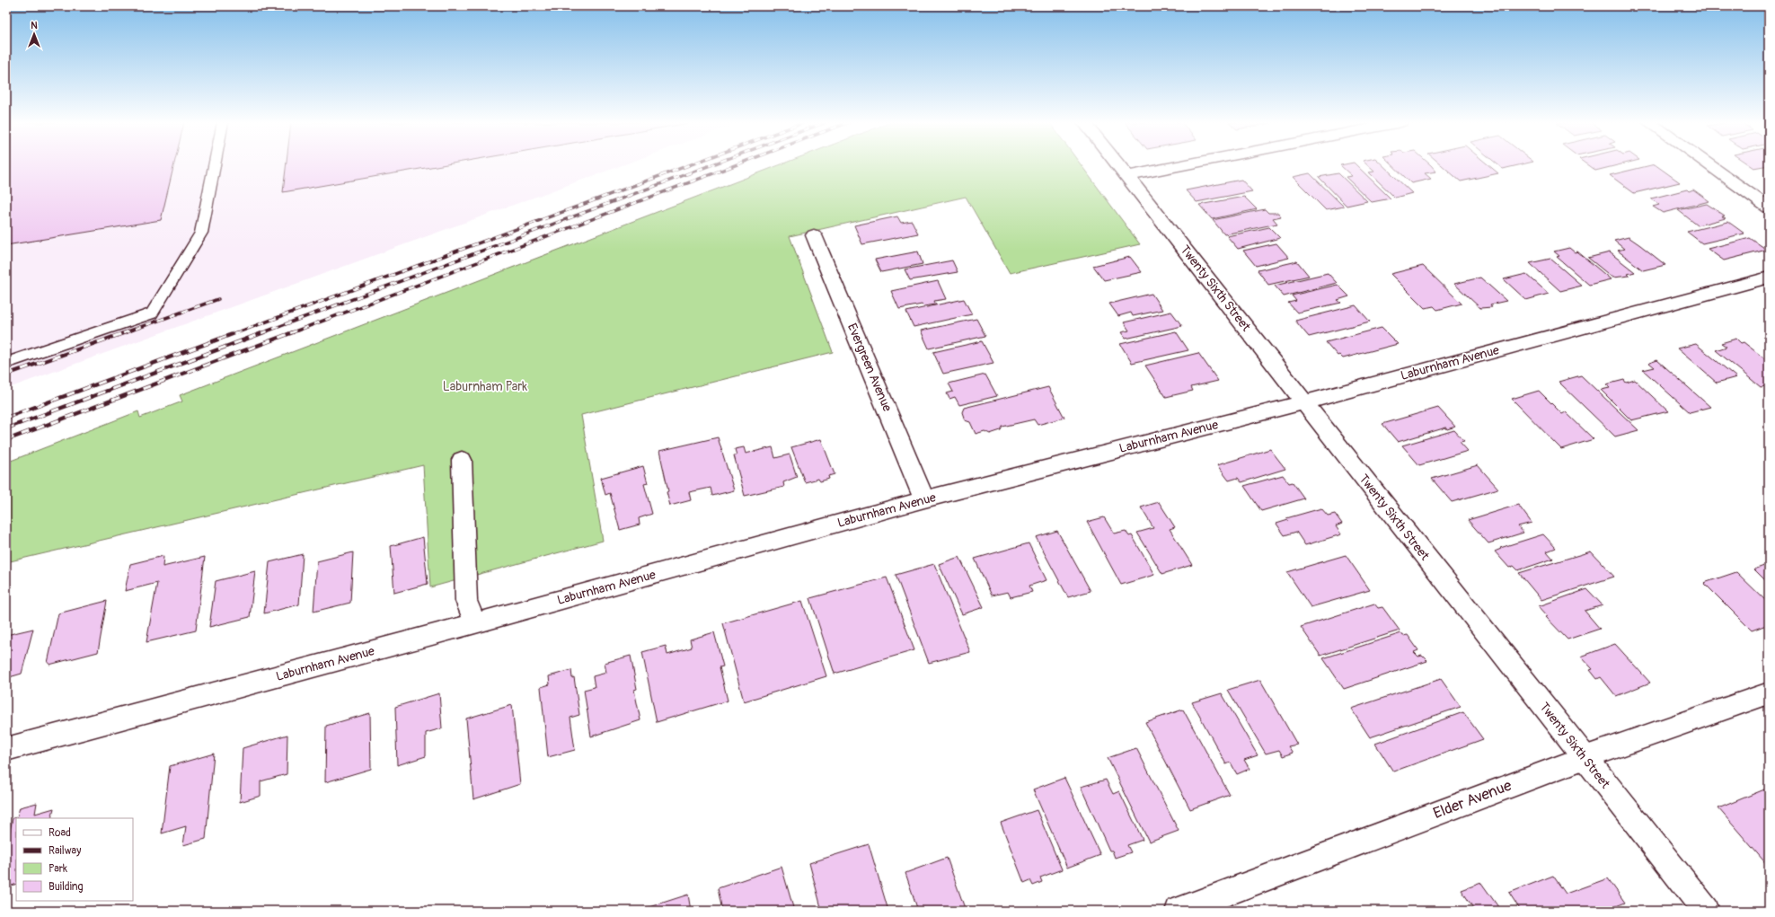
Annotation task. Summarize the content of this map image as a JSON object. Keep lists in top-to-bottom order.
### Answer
{
  "streets": {
    "street": [
      "Twenty Sixth Street",
      "Laburnham Avenue",
      "Evergreen Avenue",
      "Elder Avenue"
    ]
  },
  "crossings": [
    ["Twenty Sixth Street", "Laburnham Avenue"],
    ["Twenty Sixth Street", "Elder Avenue"],
    ["Laburnham Avenue", "Evergreen Avenue"]
  ],
  "parks": ["Laburnham Park"],
  "legend": [
    "Road",
    "Railway",
    "Park",
    "Building"
  ],
  "north": "top"
}
